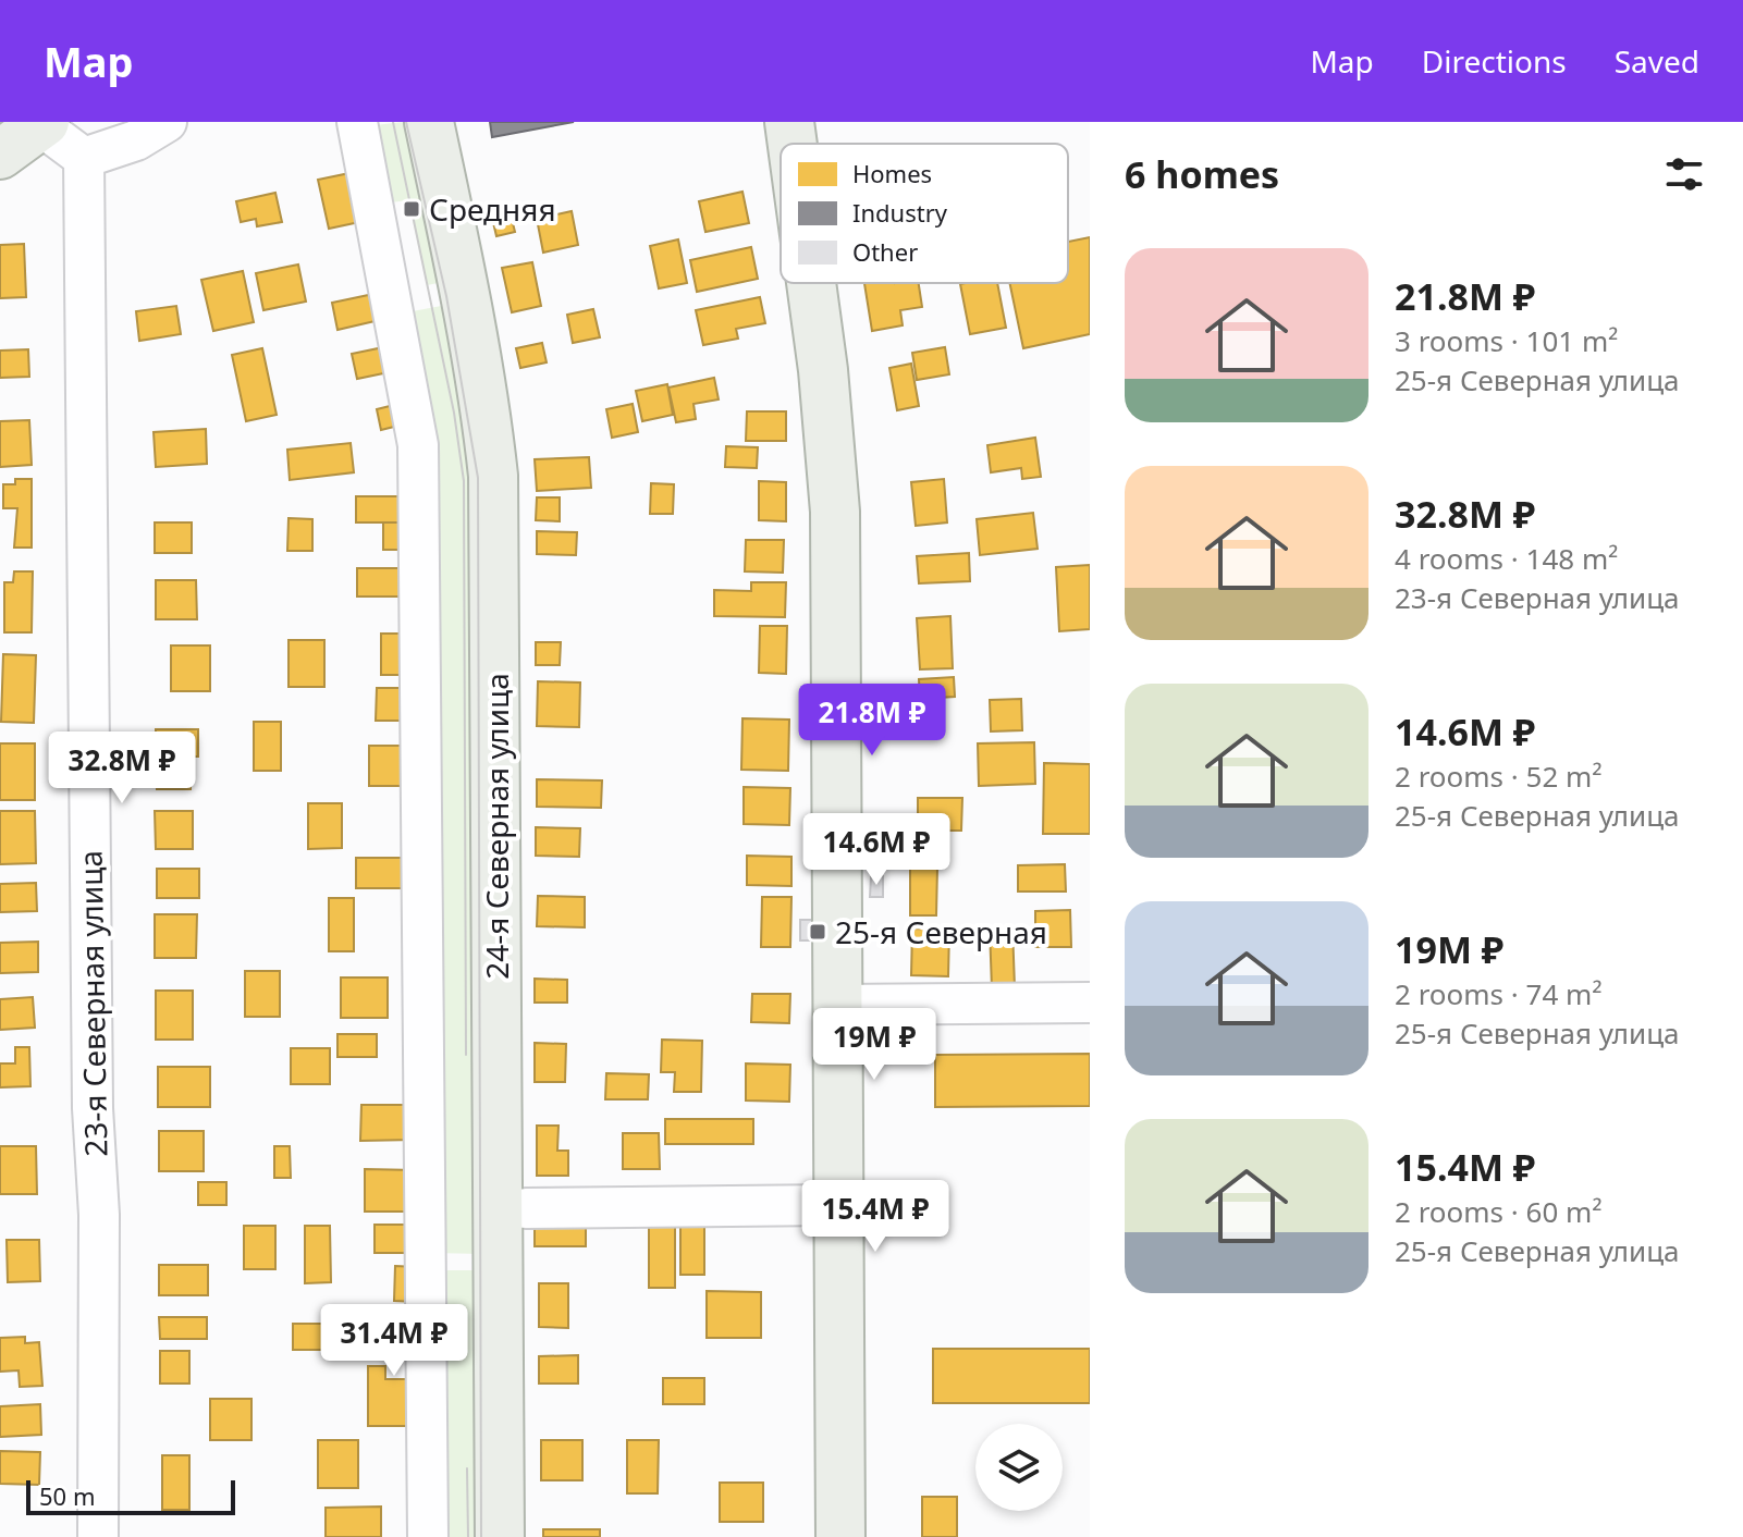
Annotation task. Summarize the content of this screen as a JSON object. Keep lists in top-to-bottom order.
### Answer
{
  "streets": {
    "main road": ["24-я Северная улица"],
    "street": ["23-я Северная улица"]
  },
  "places": {
    "transit": ["Средняя", "25-я Северная"]
  },
  "legend": ["Homes", "Industry", "Other"],
  "scale_bar": "50 m",
  "page": {
    "header": "Map",
    "nav": ["Map", "Directions", "Saved"],
    "heading": "6 homes",
    "list": [
      {
        "name": "21.8M ₽",
        "note": "3 rooms · 101 m² · 25-я Северная улица"
      },
      {
        "name": "32.8M ₽",
        "note": "4 rooms · 148 m² · 23-я Северная улица"
      },
      {
        "name": "14.6M ₽",
        "note": "2 rooms · 52 m² · 25-я Северная улица"
      },
      {
        "name": "19M ₽",
        "note": "2 rooms · 74 m² · 25-я Северная улица"
      },
      {
        "name": "15.4M ₽",
        "note": "2 rooms · 60 m² · 25-я Северная улица"
      }
    ],
    "price": [
      "21.8M ₽",
      "32.8M ₽",
      "14.6M ₽",
      "19M ₽",
      "15.4M ₽",
      "31.4M ₽"
    ],
    "scale": "50 m"
  }
}
